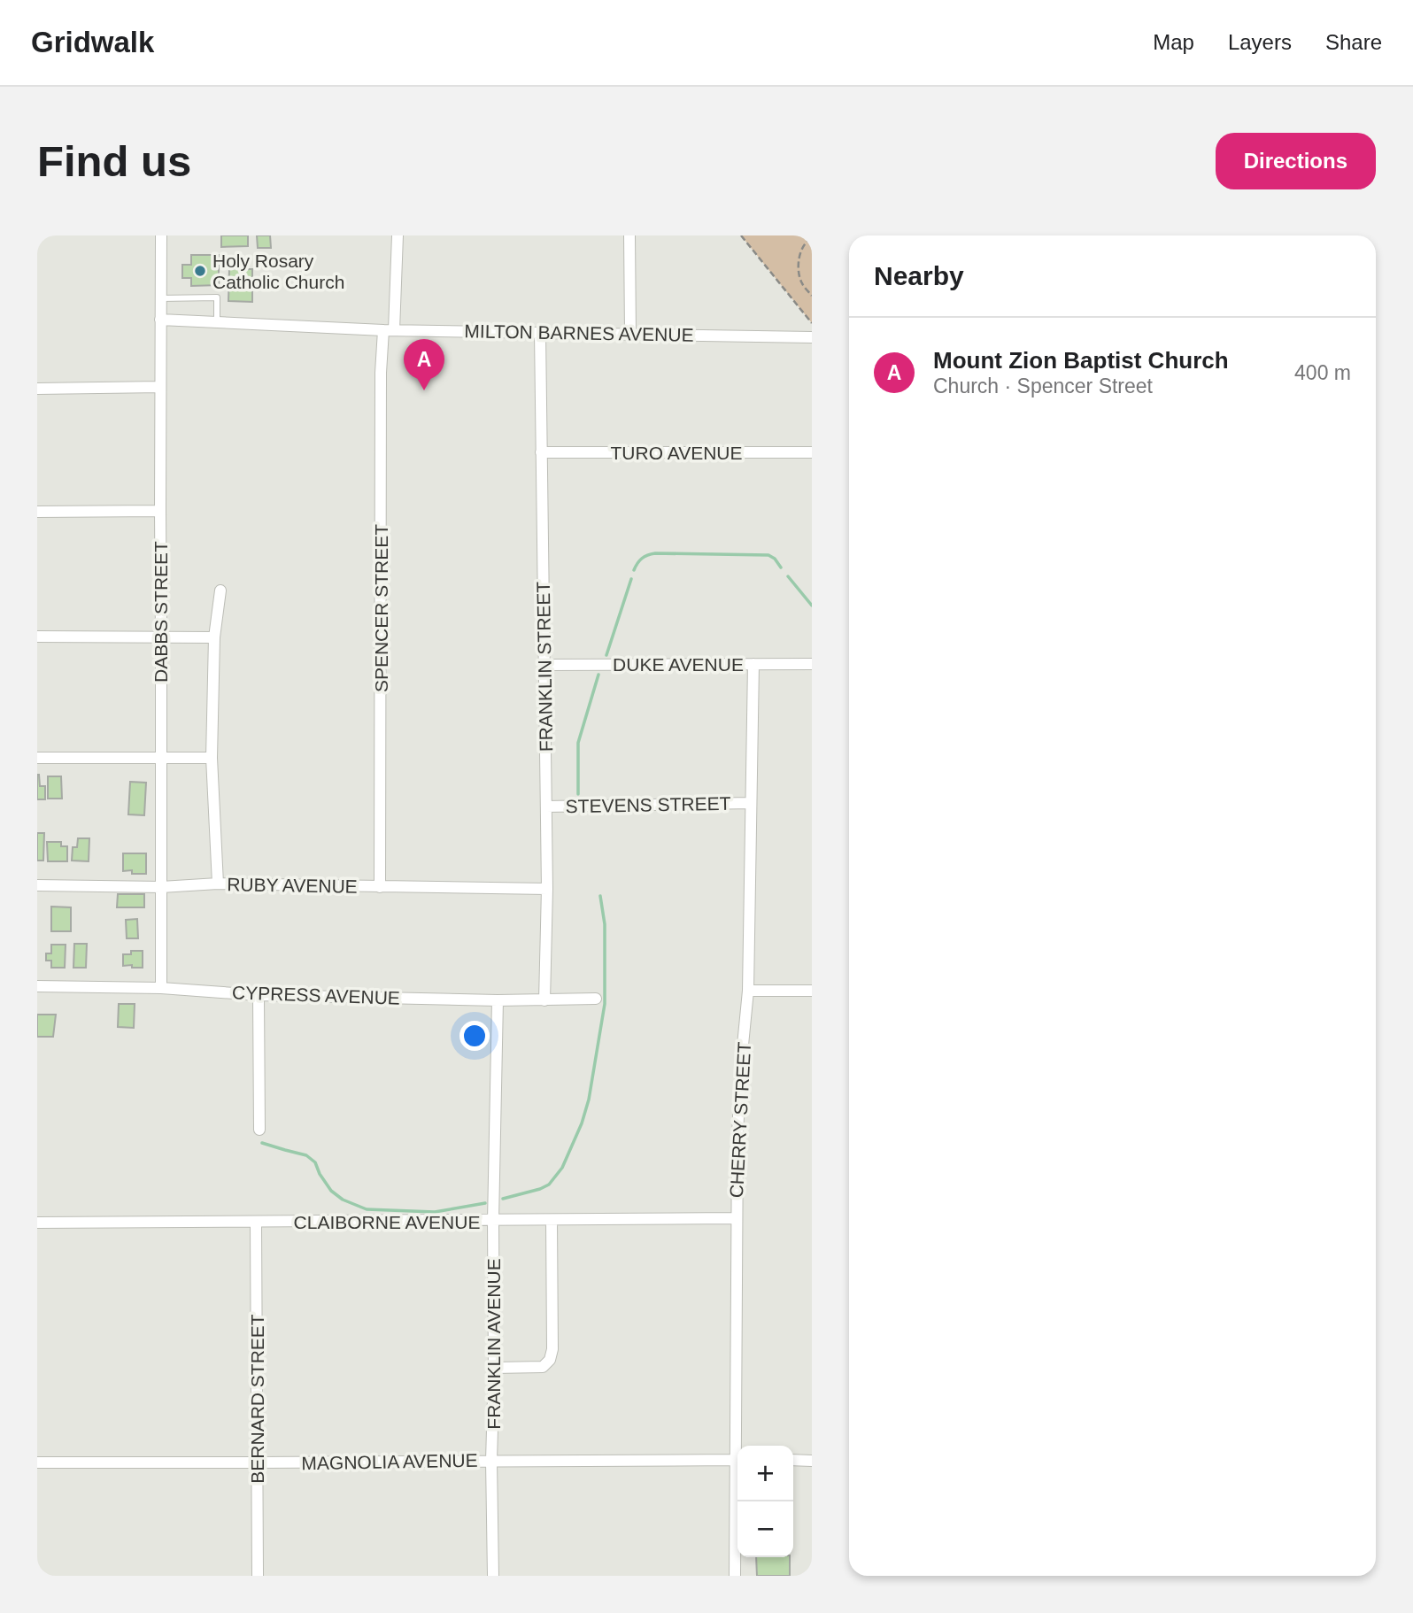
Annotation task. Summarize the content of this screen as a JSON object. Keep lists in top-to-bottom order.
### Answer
{
  "streets": {
    "street": [
      "MILTON BARNES AVENUE",
      "TURO AVENUE",
      "SPENCER STREET",
      "DABBS STREET",
      "DUKE AVENUE",
      "FRANKLIN STREET",
      "STEVENS STREET",
      "RUBY AVENUE",
      "CYPRESS AVENUE",
      "CHERRY STREET",
      "CLAIBORNE AVENUE",
      "FRANKLIN AVENUE",
      "BERNARD STREET",
      "MAGNOLIA AVENUE"
    ]
  },
  "crossings": [
    ["MILTON BARNES AVENUE", "SPENCER STREET"],
    ["MILTON BARNES AVENUE", "DABBS STREET"],
    ["MILTON BARNES AVENUE", "FRANKLIN STREET"],
    ["TURO AVENUE", "FRANKLIN STREET"],
    ["SPENCER STREET", "RUBY AVENUE"],
    ["DABBS STREET", "RUBY AVENUE"],
    ["DABBS STREET", "CYPRESS AVENUE"],
    ["DUKE AVENUE", "FRANKLIN STREET"],
    ["DUKE AVENUE", "CHERRY STREET"],
    ["FRANKLIN STREET", "STEVENS STREET"],
    ["FRANKLIN STREET", "RUBY AVENUE"],
    ["FRANKLIN STREET", "CYPRESS AVENUE"],
    ["STEVENS STREET", "CHERRY STREET"],
    ["CYPRESS AVENUE", "FRANKLIN AVENUE"],
    ["CHERRY STREET", "CLAIBORNE AVENUE"],
    ["CLAIBORNE AVENUE", "FRANKLIN AVENUE"],
    ["CLAIBORNE AVENUE", "BERNARD STREET"],
    ["FRANKLIN AVENUE", "MAGNOLIA AVENUE"],
    ["BERNARD STREET", "MAGNOLIA AVENUE"]
  ],
  "places": ["Holy Rosary Catholic Church"],
  "page": {
    "header": "Gridwalk",
    "nav": ["Map", "Layers", "Share"],
    "buttons": "Directions",
    "title": "Find us",
    "heading": "Nearby",
    "list": [
      {
        "mark": "A",
        "name": "Mount Zion Baptist Church",
        "note": "Church · Spencer Street",
        "value": "400 m"
      }
    ],
    "pins": "A",
    "map_buttons": ["+", "−"]
  }
}
